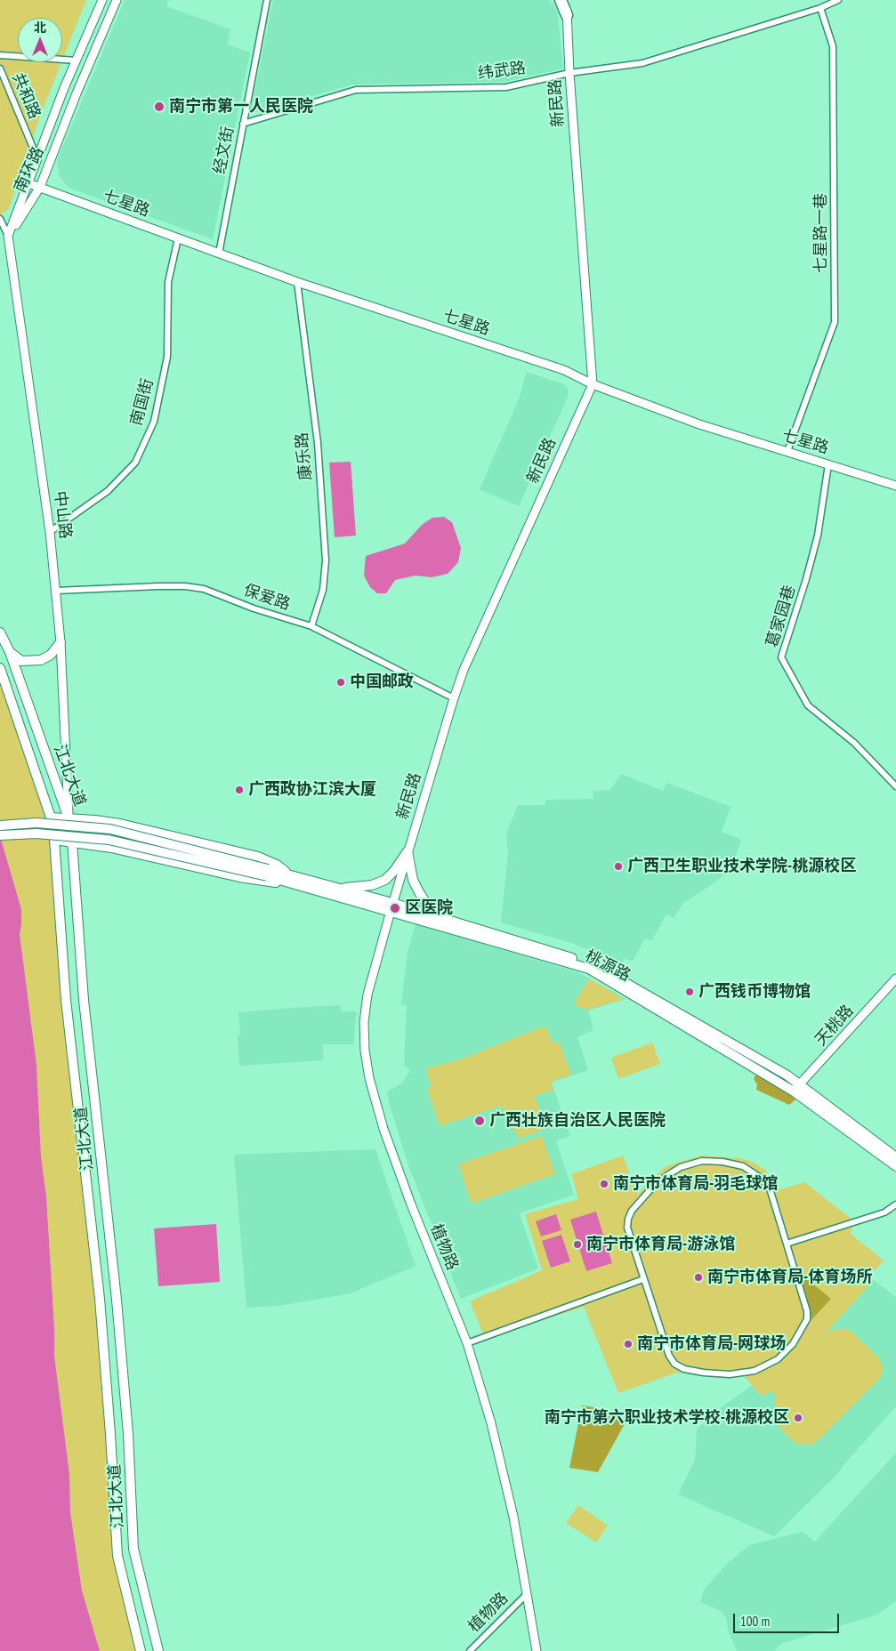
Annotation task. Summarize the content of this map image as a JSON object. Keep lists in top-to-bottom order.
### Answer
{
  "streets": {
    "main road": [
      "新民路",
      "南环路",
      "七星路",
      "中山路",
      "江北大道",
      "桃源路",
      "天桃路",
      "植物路"
    ],
    "street": [
      "纬武路",
      "共和路",
      "经文街",
      "七星路一巷",
      "南国街",
      "康乐路",
      "保爱路",
      "葛家园巷"
    ]
  },
  "crossings": [
    ["纬武路", "新民路"],
    ["纬武路", "经文街"],
    ["纬武路", "七星路一巷"],
    ["共和路", "南环路"],
    ["新民路", "七星路"],
    ["新民路", "保爱路"],
    ["新民路", "桃源路"],
    ["新民路", "植物路"],
    ["经文街", "七星路"],
    ["南环路", "七星路"],
    ["南环路", "中山路"],
    ["七星路", "七星路一巷"],
    ["七星路", "南国街"],
    ["七星路", "康乐路"],
    ["七星路", "葛家园巷"],
    ["南国街", "中山路"],
    ["康乐路", "保爱路"],
    ["中山路", "保爱路"],
    ["中山路", "江北大道"],
    ["桃源路", "天桃路"],
    ["桃源路", "植物路"]
  ],
  "places": [
    "南宁市第一人民医院",
    "中国邮政",
    "广西政协江滨大厦",
    "广西卫生职业技术学院-桃源校区",
    "区医院",
    "广西钱币博物馆",
    "广西壮族自治区人民医院",
    "南宁市体育局-羽毛球馆",
    "南宁市体育局-游泳馆",
    "南宁市体育局-体育场所",
    "南宁市体育局-网球场",
    "南宁市第六职业技术学校-桃源校区"
  ],
  "scale_bar": "100 m",
  "north": "top"
}
